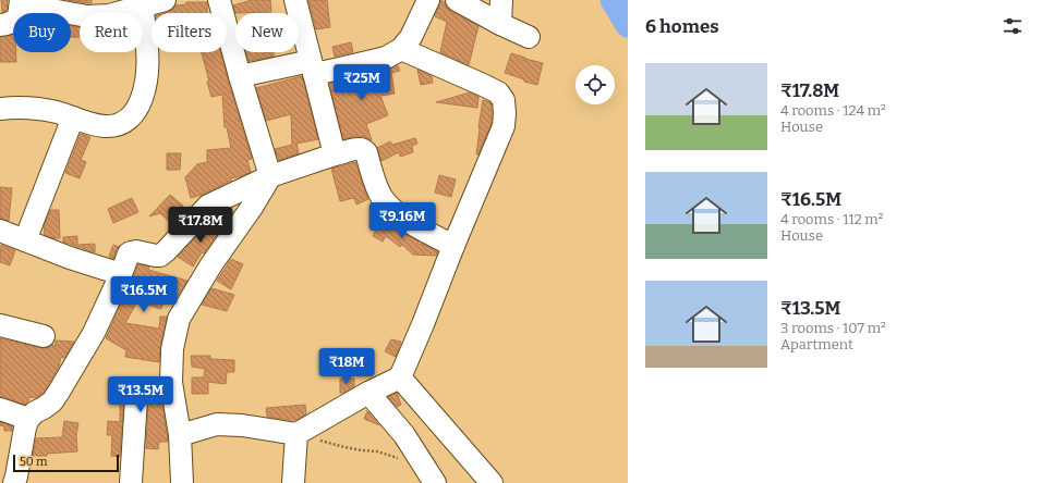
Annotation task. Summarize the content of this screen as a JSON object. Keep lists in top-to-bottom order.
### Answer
{
  "scale_bar": "50 m",
  "page": {
    "heading": "6 homes",
    "chip": [
      "Buy",
      "Rent",
      "Filters",
      "New"
    ],
    "list": [
      {
        "name": "₹17.8M",
        "note": "4 rooms · 124 m² · House"
      },
      {
        "name": "₹16.5M",
        "note": "4 rooms · 112 m² · House"
      },
      {
        "name": "₹13.5M",
        "note": "3 rooms · 107 m² · Apartment"
      }
    ],
    "price": [
      "₹25M",
      "₹9.16M",
      "₹17.8M",
      "₹16.5M",
      "₹18M",
      "₹13.5M"
    ],
    "scale": "50 m"
  }
}
